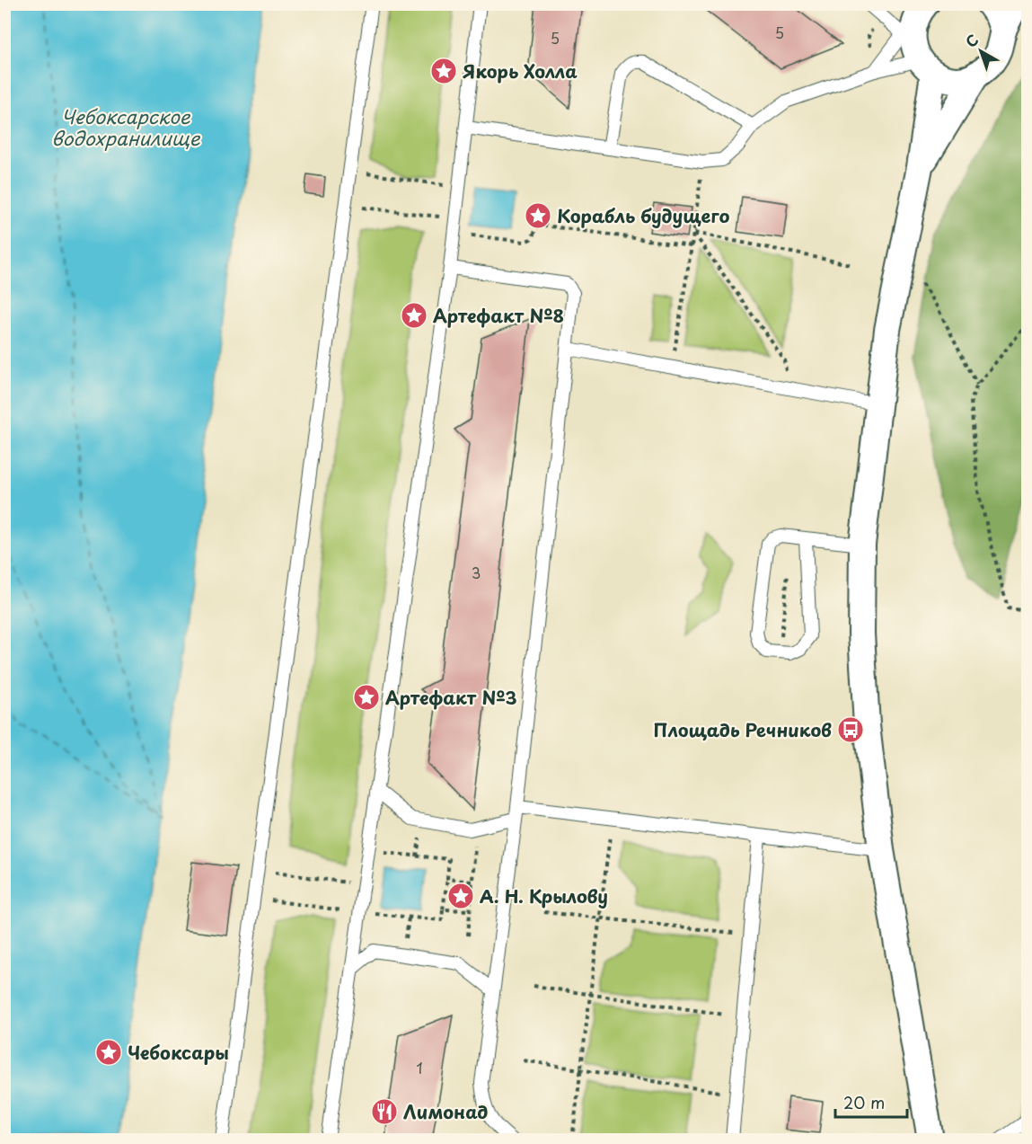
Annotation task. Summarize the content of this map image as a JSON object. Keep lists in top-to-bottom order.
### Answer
{
  "water": ["Чебоксарское водохранилище"],
  "places": {
    "place": [
      "Якорь Холла",
      "Корабль будущего",
      "Артефакт №8",
      "Артефакт №3",
      "А. Н. Крылову",
      "Чебоксары"
    ],
    "bus stop": ["Площадь Речников"],
    "restaurant": ["Лимонад"]
  },
  "house_numbers": [
    "5",
    "5",
    "3",
    "1"
  ],
  "scale_bar": "20 m",
  "north": "top left"
}
